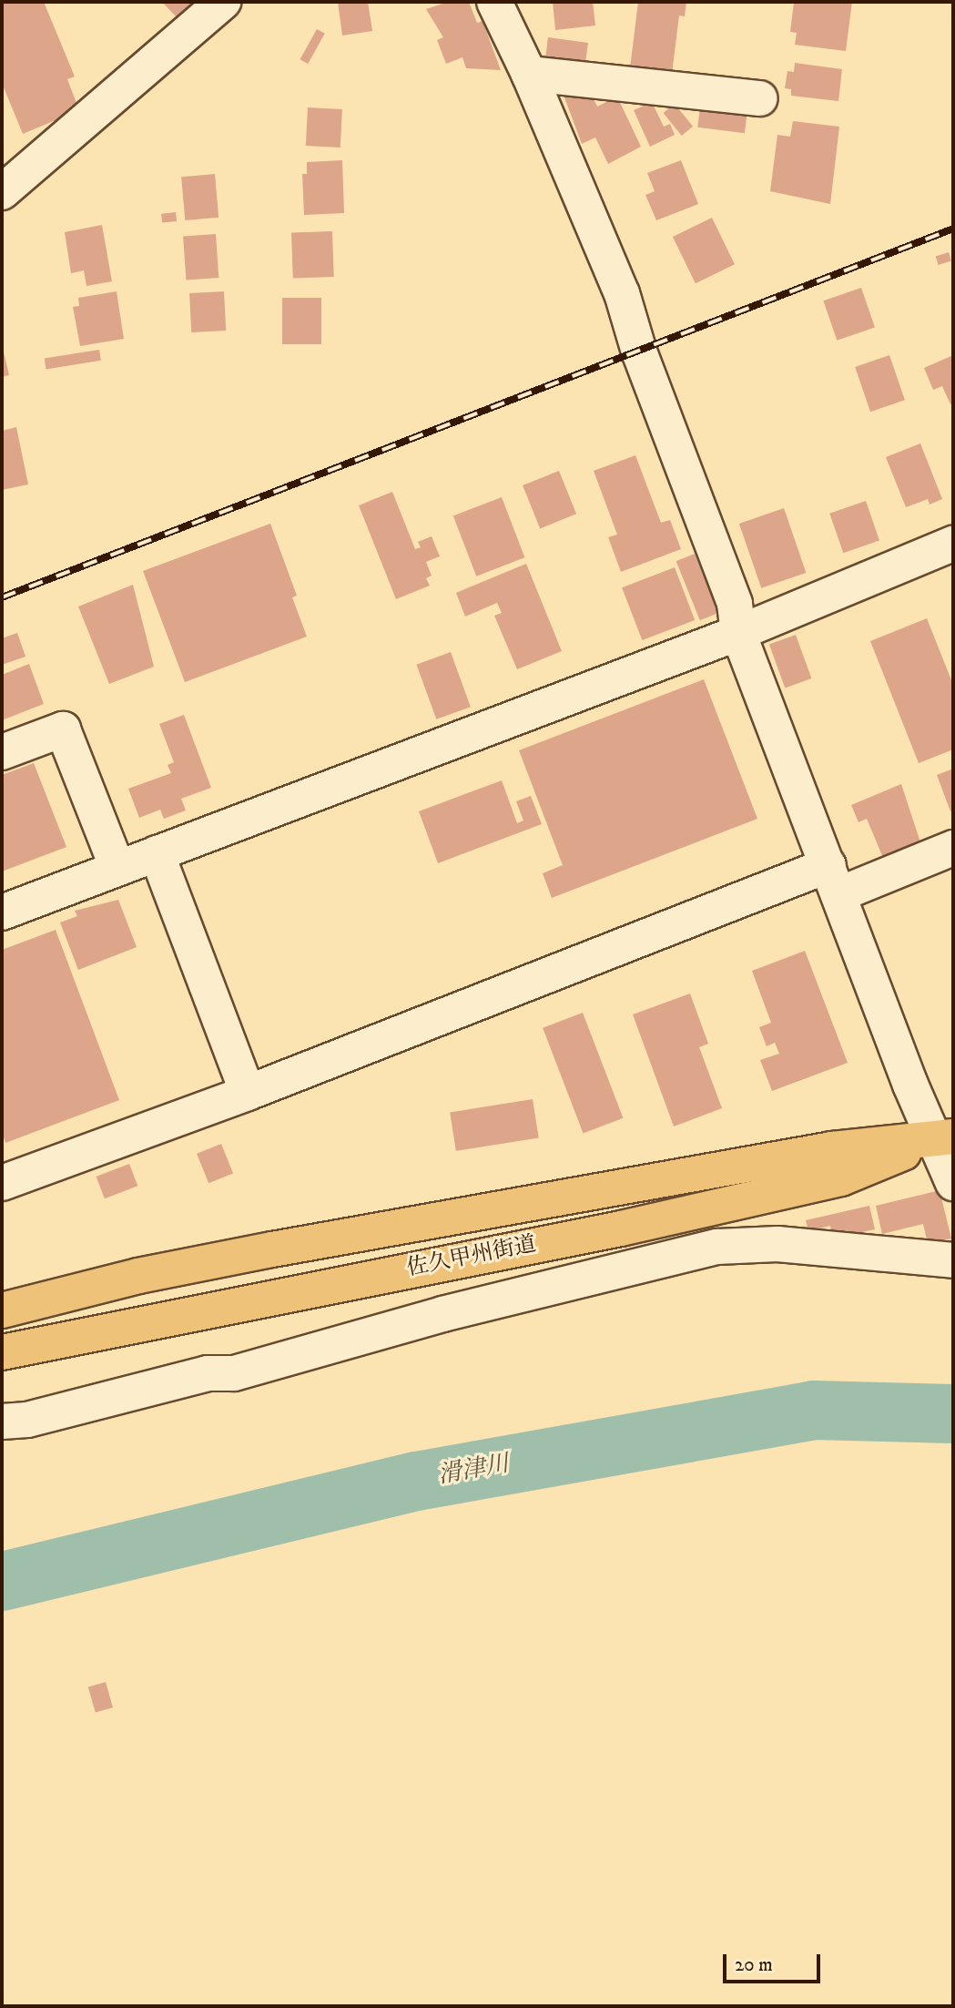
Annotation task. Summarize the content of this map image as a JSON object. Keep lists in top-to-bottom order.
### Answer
{
  "streets": {
    "main road": ["佐久甲州街道"]
  },
  "water": ["滑津川"],
  "scale_bar": "20 m"
}
